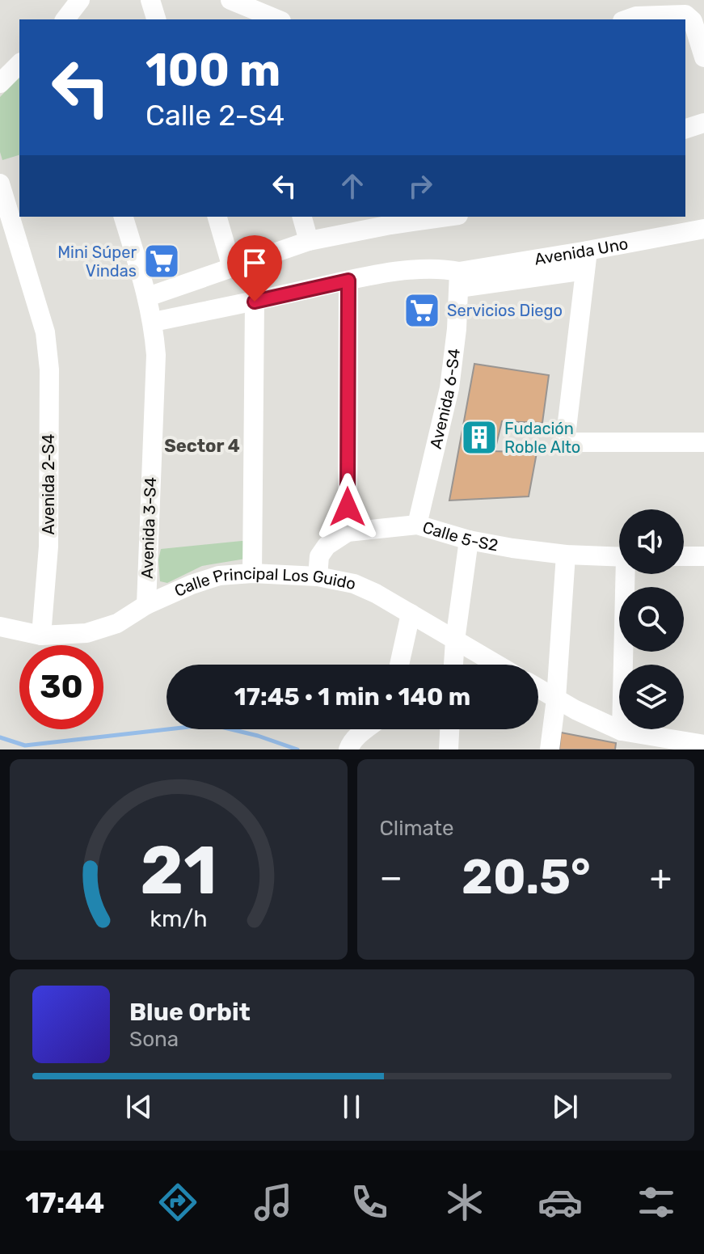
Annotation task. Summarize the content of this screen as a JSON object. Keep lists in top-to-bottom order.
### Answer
{
  "streets": {
    "street": [
      "Avenida Uno",
      "Avenida 6-S4",
      "Avenida 2-S4",
      "Avenida 3-S4",
      "Calle 5-S2",
      "Calle Principal Los Guido"
    ]
  },
  "crossings": [
    ["Avenida Uno", "Avenida 6-S4"],
    ["Avenida Uno", "Avenida 3-S4"],
    ["Avenida 6-S4", "Calle 5-S2"],
    ["Avenida 2-S4", "Calle Principal Los Guido"],
    ["Avenida 3-S4", "Calle Principal Los Guido"]
  ],
  "districts": ["Sector 4"],
  "places": {
    "supermarket": ["Mini Súper Vindas", "Servicios Diego"],
    "building": ["Fudación Roble Alto"]
  },
  "page": {
    "turn": ["100 m", "Calle 2-S4"],
    "limit": "30",
    "trip": "17:45 · 1 min · 140 m",
    "tile": "Climate",
    "heat": ["−", "20.5°", "+"],
    "song": ["Blue Orbit", "Sona"],
    "tabs": "17:44",
    "gauge": ["21", "km/h"]
  }
}
